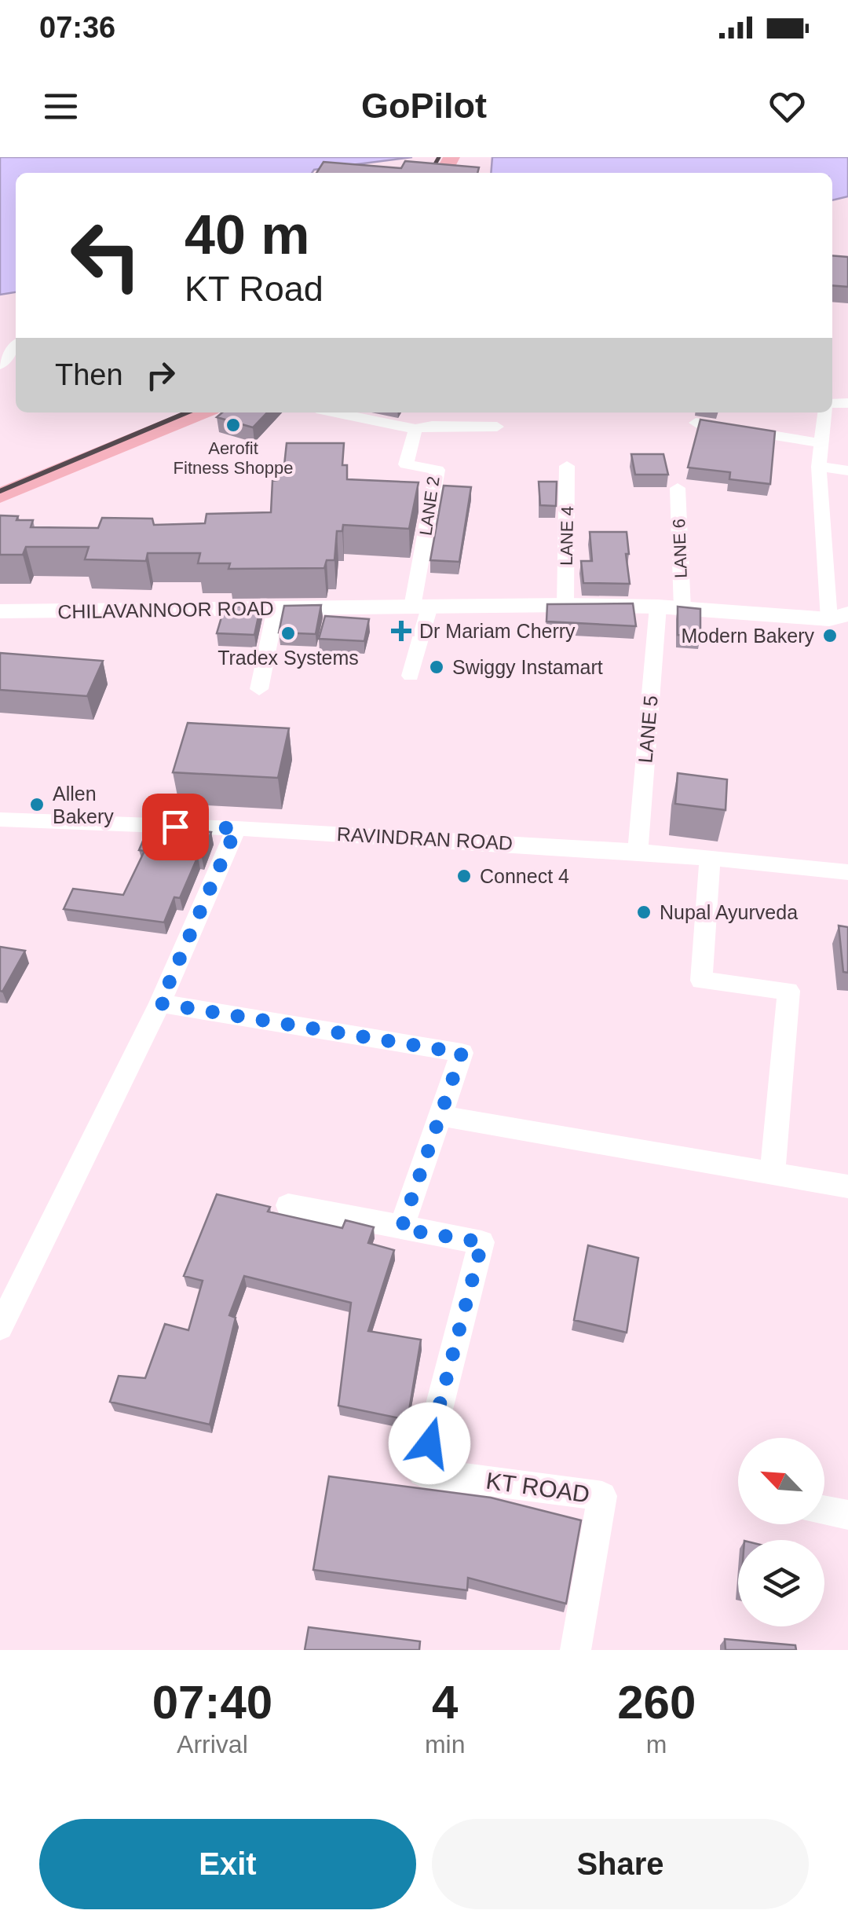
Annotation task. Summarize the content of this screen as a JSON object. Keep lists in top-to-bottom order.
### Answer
{
  "streets": {
    "street": [
      "LANE 2",
      "LANE 4",
      "LANE 6",
      "CHILAVANNOOR ROAD",
      "LANE 5",
      "RAVINDRAN ROAD",
      "KT ROAD"
    ]
  },
  "crossings": [
    ["LANE 2", "CHILAVANNOOR ROAD"],
    ["LANE 4", "CHILAVANNOOR ROAD"],
    ["LANE 6", "CHILAVANNOOR ROAD"],
    ["CHILAVANNOOR ROAD", "LANE 5"],
    ["LANE 5", "RAVINDRAN ROAD"]
  ],
  "places": {
    "other": [
      "Aerofit Fitness Shoppe",
      "Tradex Systems",
      "Modern Bakery",
      "Swiggy Instamart",
      "Allen Bakery",
      "Connect 4",
      "Nupal Ayurveda"
    ],
    "health": ["Dr Mariam Cherry"]
  },
  "north": "top left",
  "page": {
    "status": "07:36",
    "header": "GoPilot",
    "turn": ["40 m", "KT Road"],
    "then": "Then",
    "eta": [
      "07:40",
      "Arrival",
      "4",
      "min",
      "260",
      "m"
    ],
    "buttons": ["Exit", "Share"]
  }
}
